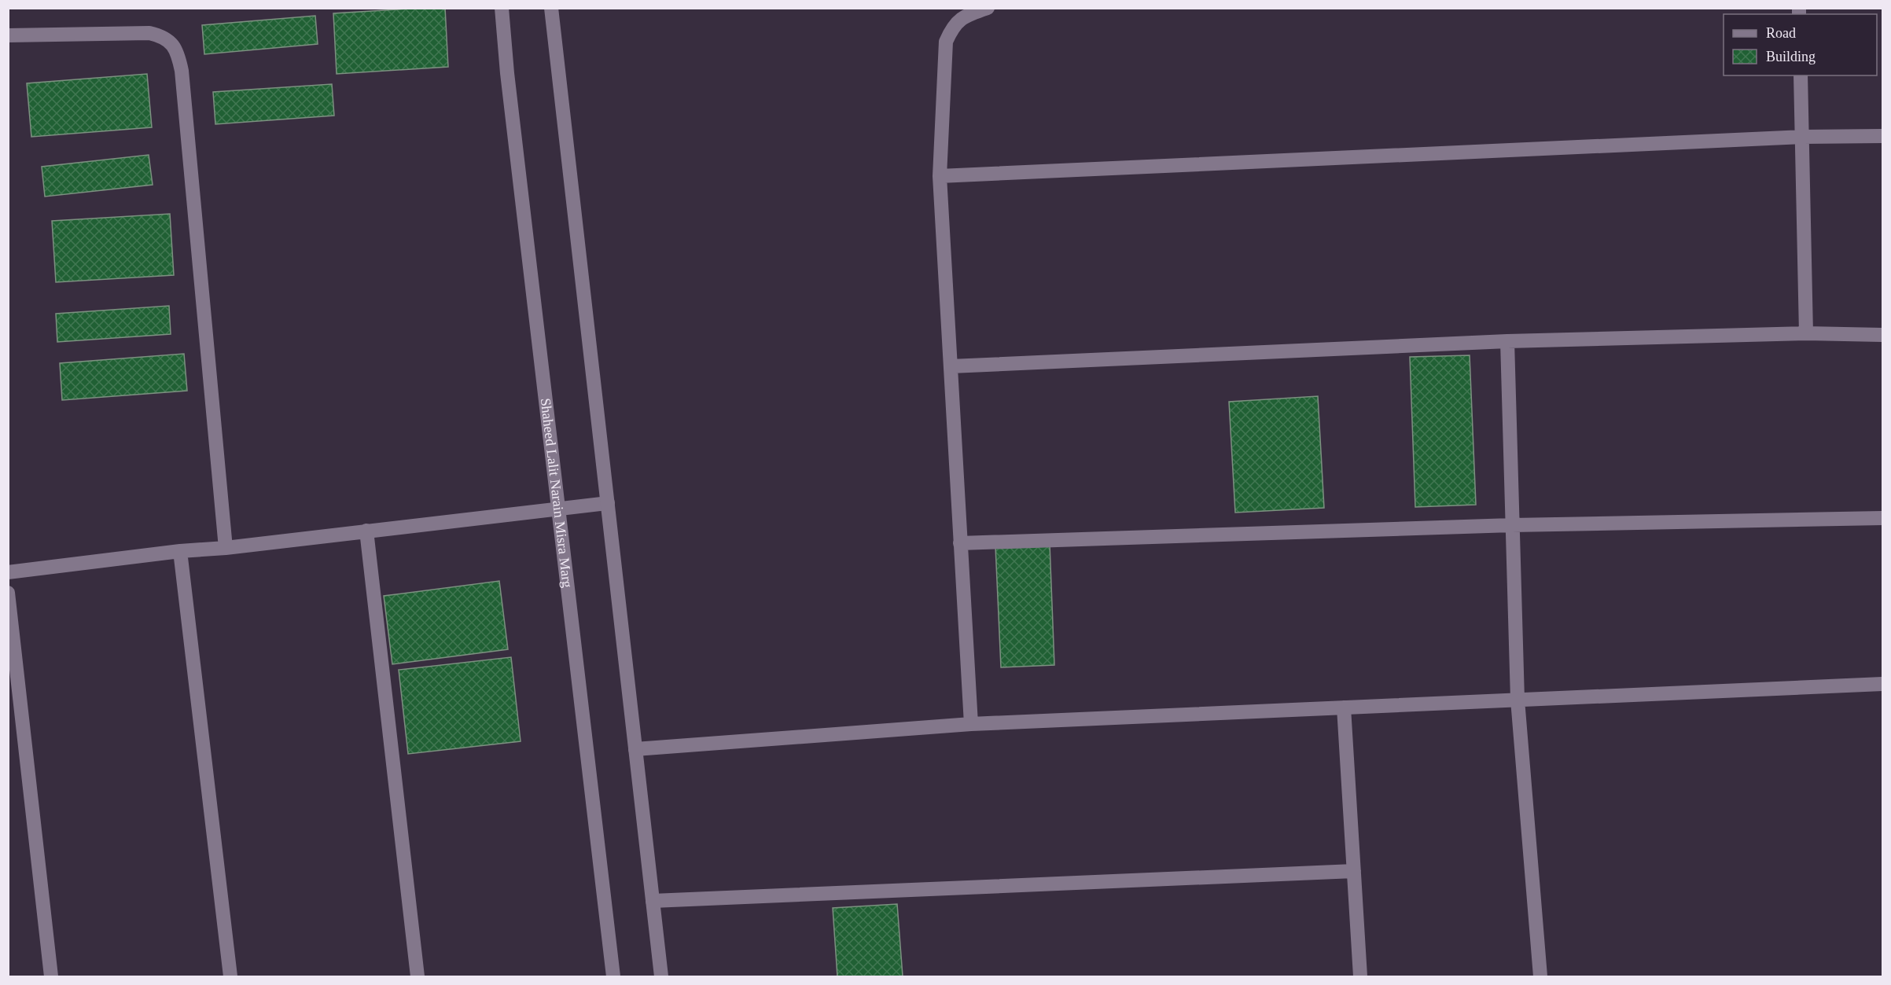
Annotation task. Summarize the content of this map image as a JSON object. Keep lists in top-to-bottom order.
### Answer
{
  "streets": {
    "street": ["Shaheed Lalit Narain Misra Marg"]
  },
  "legend": ["Road", "Building"]
}
